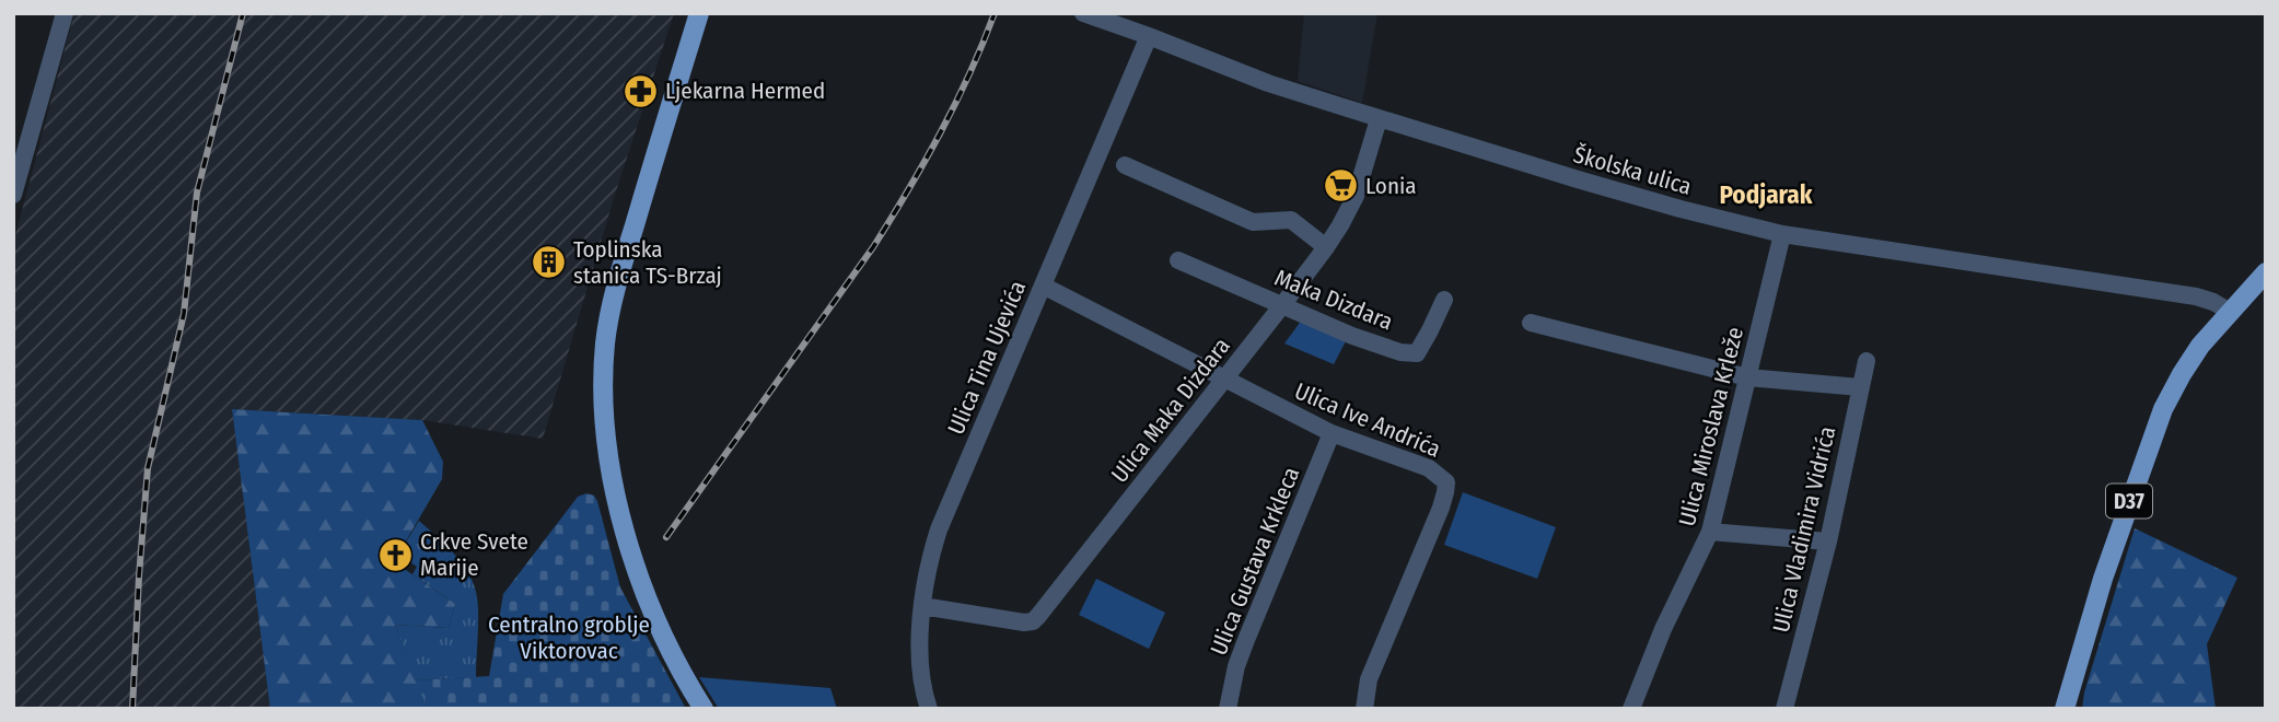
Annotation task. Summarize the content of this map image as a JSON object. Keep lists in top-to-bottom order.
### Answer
{
  "streets": {
    "main road": ["D37"],
    "street": [
      "Školska ulica",
      "Maka Dizdara",
      "Ulica Tina Ujevića",
      "Ulica Maka Dizdara",
      "Ulica Ive Andrića",
      "Ulica Miroslava Krleže",
      "Ulica Vladimira Vidrića",
      "Ulica Gustava Krkleca"
    ]
  },
  "crossings": [
    ["Školska ulica", "Ulica Tina Ujevića"],
    ["Školska ulica", "Ulica Maka Dizdara"],
    ["Školska ulica", "Ulica Miroslava Krleže"],
    ["Školska ulica", "D37"],
    ["Maka Dizdara", "Ulica Maka Dizdara"],
    ["Ulica Tina Ujevića", "Ulica Maka Dizdara"],
    ["Ulica Tina Ujevića", "Ulica Ive Andrića"],
    ["Ulica Maka Dizdara", "Ulica Ive Andrića"],
    ["Ulica Ive Andrića", "Ulica Gustava Krkleca"]
  ],
  "districts": ["Podjarak"],
  "parks": ["Centralno groblje Viktorovac"],
  "places": {
    "pharmacy": ["Ljekarna Hermed"],
    "supermarket": ["Lonia"],
    "building": ["Toplinska stanica TS-Brzaj"],
    "church": ["Crkve Svete Marije"]
  }
}
